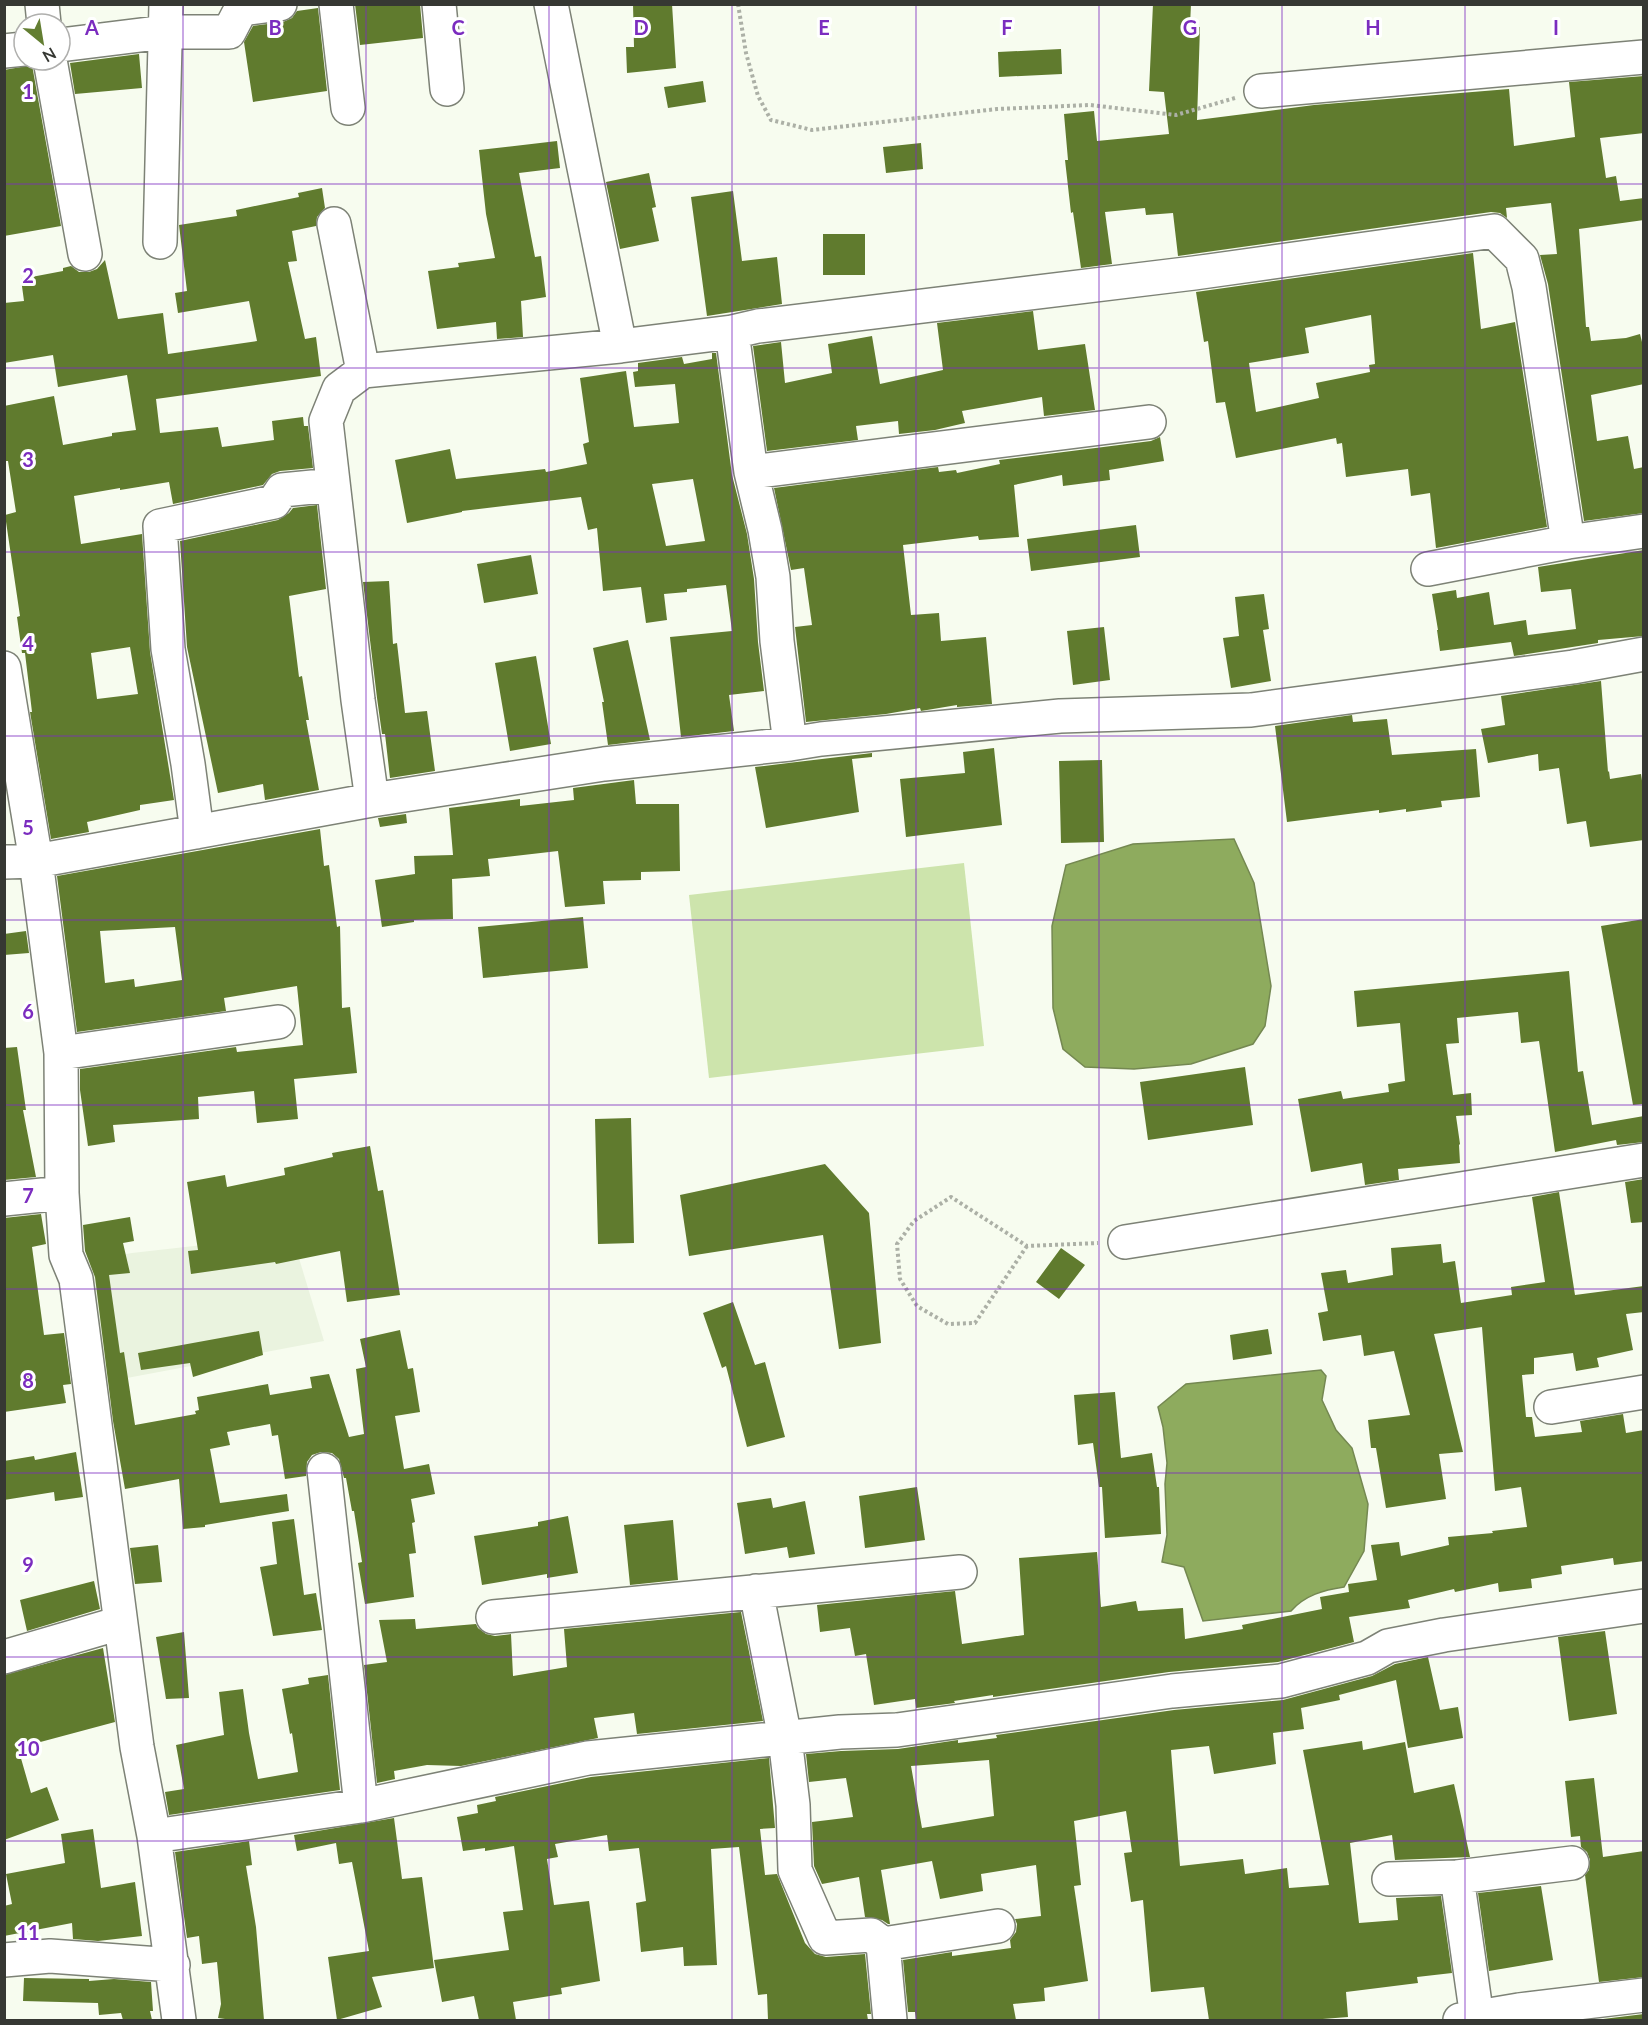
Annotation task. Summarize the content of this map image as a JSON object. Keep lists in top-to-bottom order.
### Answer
{
  "north": "bottom right",
  "grid": {
    "columns": [
      "A",
      "B",
      "C",
      "D",
      "E",
      "F",
      "G",
      "H",
      "I"
    ],
    "rows": [
      "1",
      "2",
      "3",
      "4",
      "5",
      "6",
      "7",
      "8",
      "9",
      "10",
      "11"
    ]
  }
}
